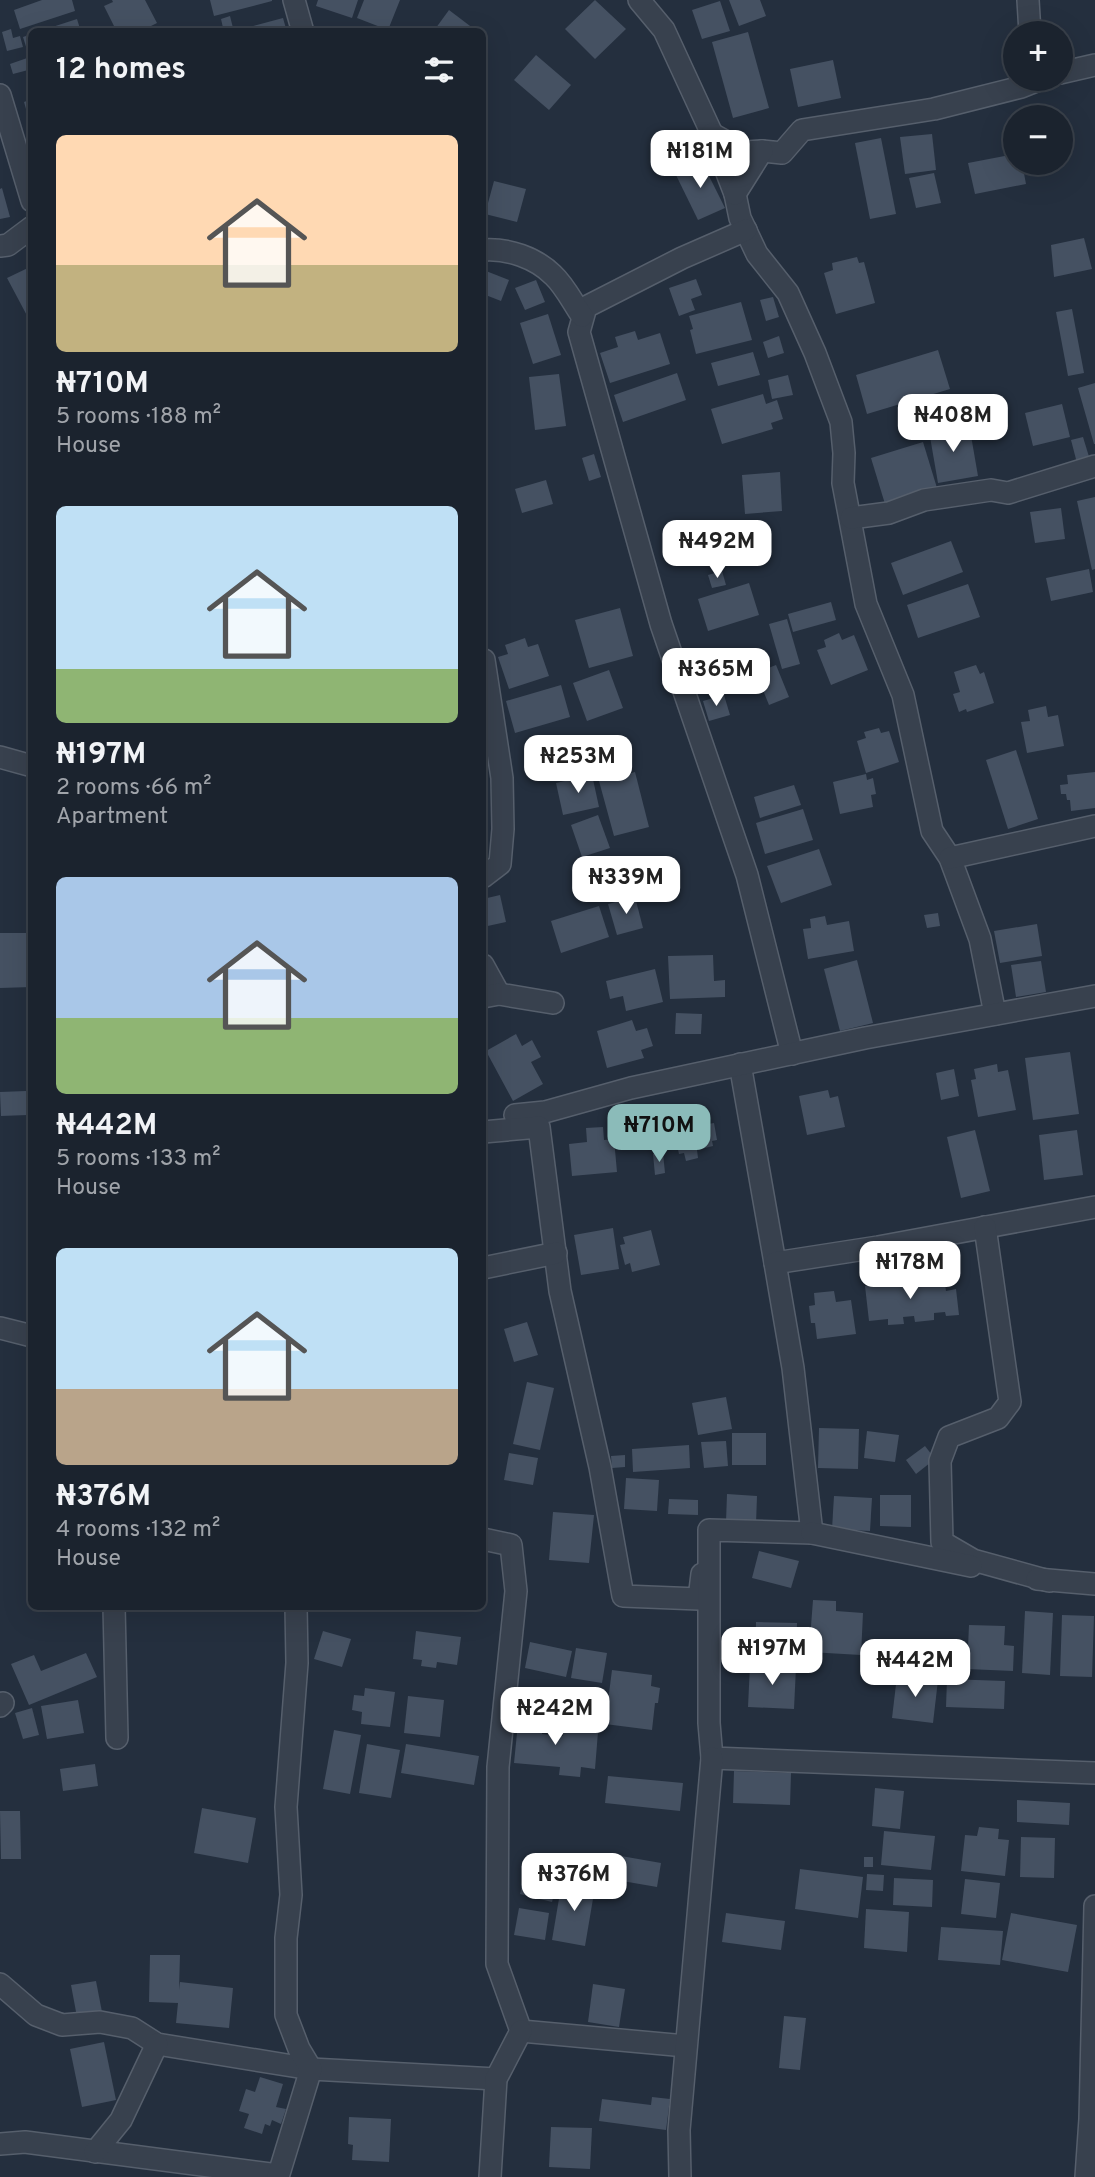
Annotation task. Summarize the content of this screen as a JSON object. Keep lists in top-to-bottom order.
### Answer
{
  "page": {
    "map_buttons": ["+", "−"],
    "heading": "12 homes",
    "list": [
      {
        "name": "₦710M",
        "note": "5 rooms · 188 m² · House"
      },
      {
        "name": "₦197M",
        "note": "2 rooms · 66 m² · Apartment"
      },
      {
        "name": "₦442M",
        "note": "5 rooms · 133 m² · House"
      },
      {
        "name": "₦376M",
        "note": "4 rooms · 132 m² · House"
      }
    ],
    "price": [
      "₦181M",
      "₦408M",
      "₦492M",
      "₦365M",
      "₦253M",
      "₦339M",
      "₦710M",
      "₦178M",
      "₦197M",
      "₦442M",
      "₦242M",
      "₦376M"
    ]
  }
}
